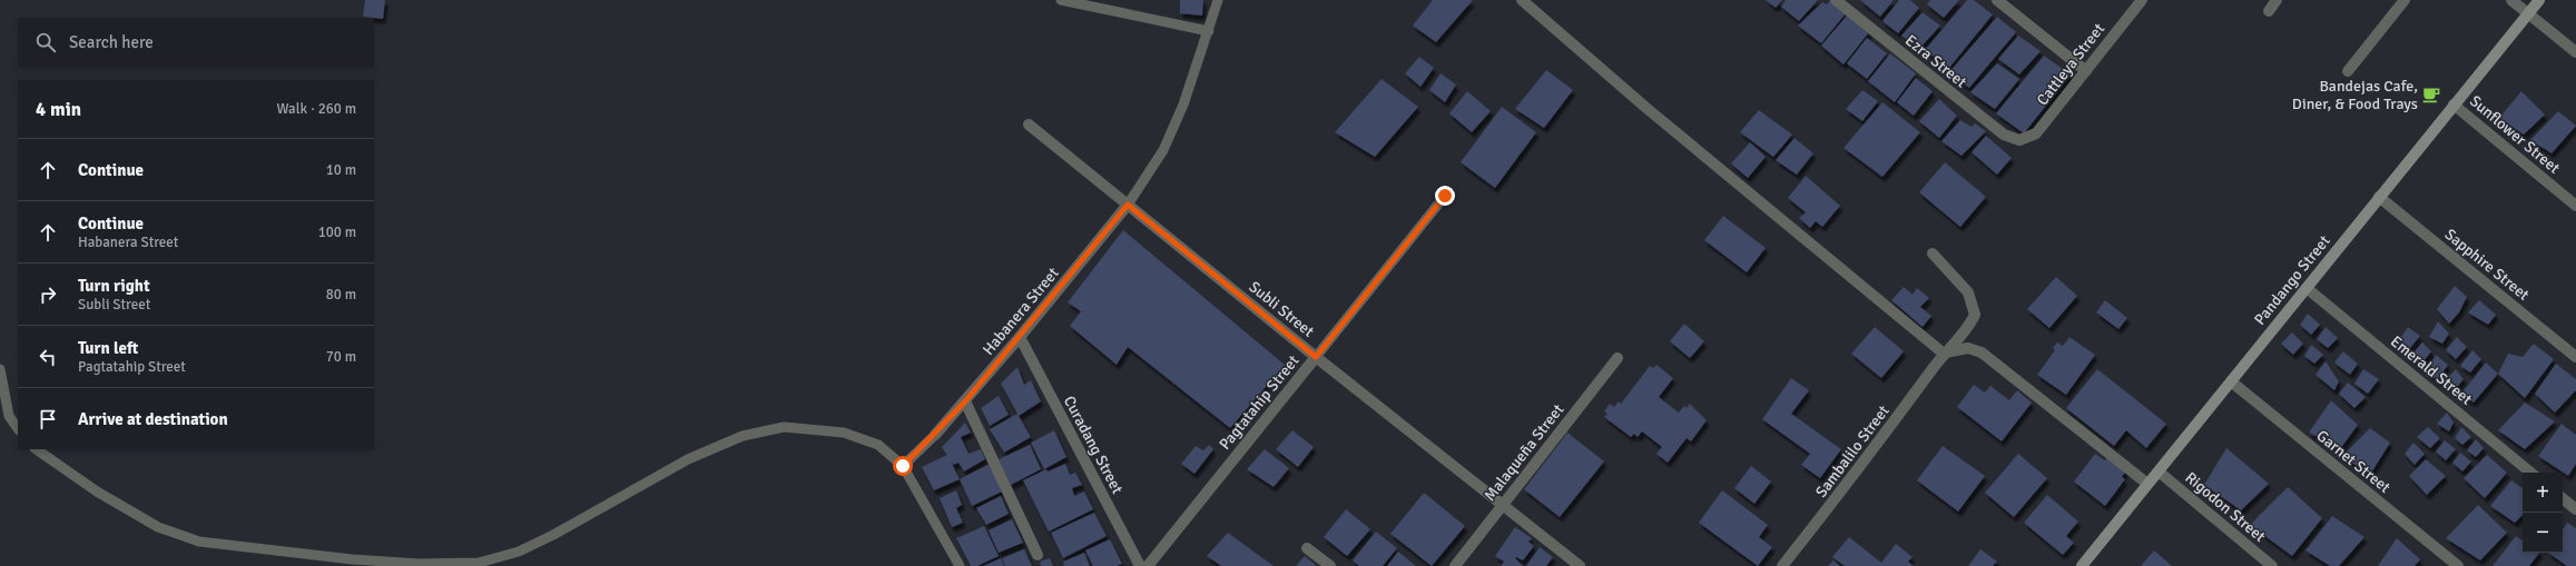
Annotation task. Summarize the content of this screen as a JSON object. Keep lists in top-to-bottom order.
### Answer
{
  "streets": {
    "street": [
      "Ezra Street",
      "Cattleya Street",
      "Sunflower Street",
      "Sapphire Street",
      "Pandango Street",
      "Subli Street",
      "Habanera Street",
      "Emerald Street",
      "Pagtatahip Street",
      "Curadang Street",
      "Sambalilo Street",
      "Malaqueña Street",
      "Garnet Street",
      "Rigodon Street"
    ]
  },
  "crossings": [
    ["Ezra Street", "Cattleya Street"],
    ["Sunflower Street", "Pandango Street"],
    ["Sapphire Street", "Pandango Street"],
    ["Pandango Street", "Emerald Street"],
    ["Pandango Street", "Garnet Street"],
    ["Pandango Street", "Rigodon Street"],
    ["Subli Street", "Habanera Street"],
    ["Subli Street", "Pagtatahip Street"],
    ["Subli Street", "Malaqueña Street"],
    ["Habanera Street", "Curadang Street"]
  ],
  "places": {
    "cafe": ["Bandejas Cafe, Diner, & Food Trays"]
  },
  "page": {
    "search": "Search here",
    "heading": ["4 min", "Walk · 260 m"],
    "list": [
      ["Continue", "10 m"],
      ["Continue", "Habanera Street", "100 m"],
      ["Turn right", "Subli Street", "80 m"],
      ["Turn left", "Pagtatahip Street", "70 m"],
      "Arrive at destination"
    ],
    "map_buttons": ["+", "−"]
  }
}
